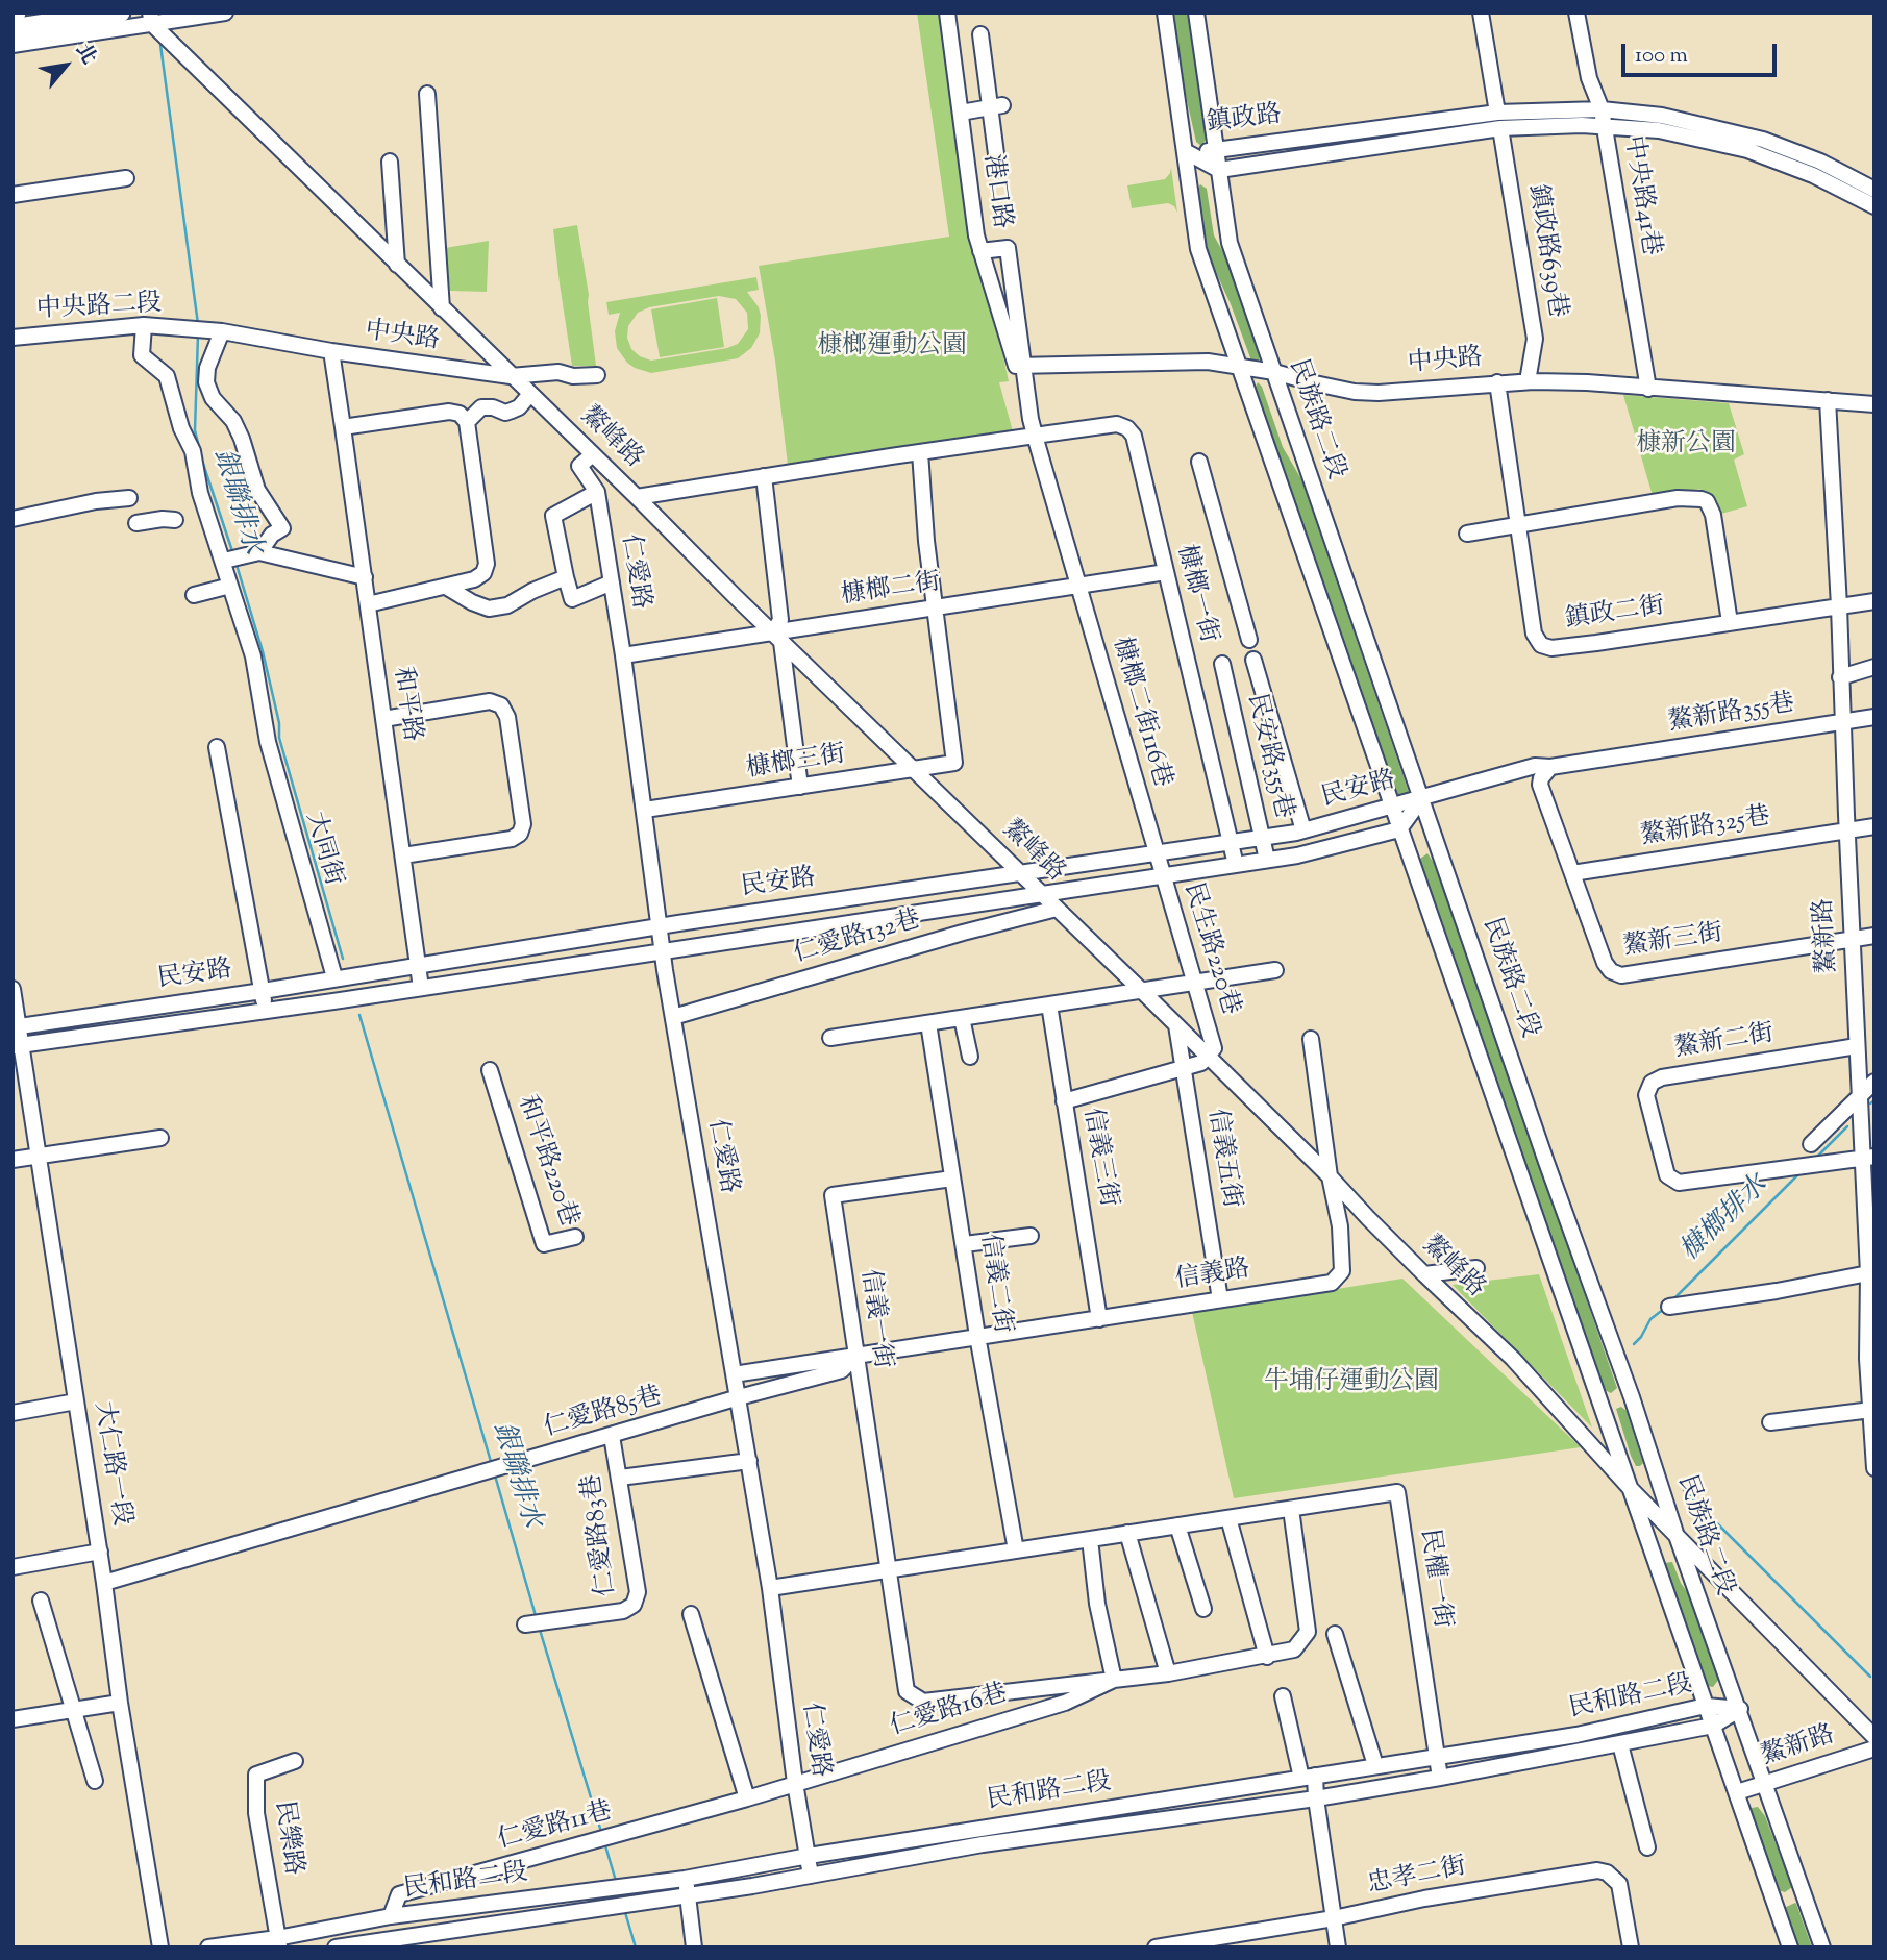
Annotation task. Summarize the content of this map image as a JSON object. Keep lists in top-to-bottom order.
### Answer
{
  "streets": {
    "street": [
      "鎮政路",
      "港口路",
      "中央路41巷",
      "鎮政路639巷",
      "中央路二段",
      "中央路",
      "民族路二段",
      "鰲峰路",
      "仁愛路",
      "槺榔二街",
      "槺榔一街",
      "鎮政二街",
      "和平路",
      "槺榔二街116巷",
      "鰲新路355巷",
      "民安路355巷",
      "槺榔三街",
      "民安路",
      "鰲新路325巷",
      "大同街",
      "鰲新路",
      "仁愛路132巷",
      "鰲新三街",
      "民生路220巷",
      "鰲新二街",
      "信義三街",
      "信義五街",
      "和平路220巷",
      "信義路",
      "信義二街",
      "信義一街",
      "仁愛路85巷",
      "大仁路一段",
      "仁愛路83巷",
      "民權一街",
      "民和路二段",
      "仁愛路16巷",
      "仁愛路11巷",
      "民樂路",
      "忠孝二街"
    ]
  },
  "crossings": [
    ["鎮政路", "中央路41巷"],
    ["鎮政路", "鎮政路639巷"],
    ["鎮政路", "民族路二段"],
    ["港口路", "中央路"],
    ["中央路41巷", "中央路"],
    ["鎮政路639巷", "中央路"],
    ["中央路二段", "中央路"],
    ["中央路", "民族路二段"],
    ["中央路", "鰲峰路"],
    ["中央路", "鎮政二街"],
    ["中央路", "和平路"],
    ["中央路", "鰲新路"],
    ["民族路二段", "鰲峰路"],
    ["民族路二段", "鰲新路355巷"],
    ["民族路二段", "民安路"],
    ["民族路二段", "鰲新路"],
    ["民族路二段", "民和路二段"],
    ["鰲峰路", "仁愛路"],
    ["鰲峰路", "槺榔二街"],
    ["鰲峰路", "槺榔一街"],
    ["鰲峰路", "槺榔三街"],
    ["鰲峰路", "民安路"],
    ["鰲峰路", "仁愛路132巷"],
    ["鰲峰路", "民生路220巷"],
    ["鰲峰路", "信義五街"],
    ["鰲峰路", "信義路"],
    ["仁愛路", "槺榔二街"],
    ["仁愛路", "槺榔三街"],
    ["仁愛路", "民安路"],
    ["仁愛路", "仁愛路132巷"],
    ["仁愛路", "信義路"],
    ["仁愛路", "仁愛路85巷"],
    ["仁愛路", "民權一街"],
    ["仁愛路", "民和路二段"],
    ["仁愛路", "仁愛路16巷"],
    ["仁愛路", "仁愛路11巷"],
    ["槺榔二街", "槺榔一街"],
    ["槺榔二街", "槺榔二街116巷"],
    ["槺榔二街", "槺榔三街"],
    ["槺榔一街", "槺榔二街116巷"],
    ["槺榔一街", "民安路"],
    ["鎮政二街", "鰲新路"],
    ["和平路", "民安路"],
    ["槺榔二街116巷", "民安路"],
    ["槺榔二街116巷", "民生路220巷"],
    ["鰲新路355巷", "民安路"],
    ["鰲新路355巷", "鰲新路"],
    ["鰲新路355巷", "鰲新三街"],
    ["民安路355巷", "民安路"],
    ["民安路", "大同街"],
    ["民安路", "民生路220巷"],
    ["民安路", "大仁路一段"],
    ["鰲新路325巷", "鰲新路"],
    ["鰲新路325巷", "鰲新三街"],
    ["鰲新路", "鰲新三街"],
    ["鰲新路", "鰲新二街"],
    ["信義三街", "信義路"],
    ["信義五街", "信義路"],
    ["信義路", "信義二街"],
    ["信義路", "信義一街"],
    ["信義路", "仁愛路85巷"],
    ["信義二街", "信義一街"],
    ["信義二街", "民權一街"],
    ["信義一街", "民權一街"],
    ["信義一街", "仁愛路16巷"],
    ["仁愛路85巷", "大仁路一段"],
    ["仁愛路85巷", "仁愛路83巷"],
    ["民權一街", "民和路二段"],
    ["民和路二段", "仁愛路11巷"],
    ["民和路二段", "民樂路"],
    ["仁愛路16巷", "仁愛路11巷"]
  ],
  "water": ["銀聯排水", "槺榔排水"],
  "parks": ["槺榔運動公園", "槺新公園", "牛埔仔運動公園"],
  "scale_bar": "100 m",
  "north": "top right"
}
